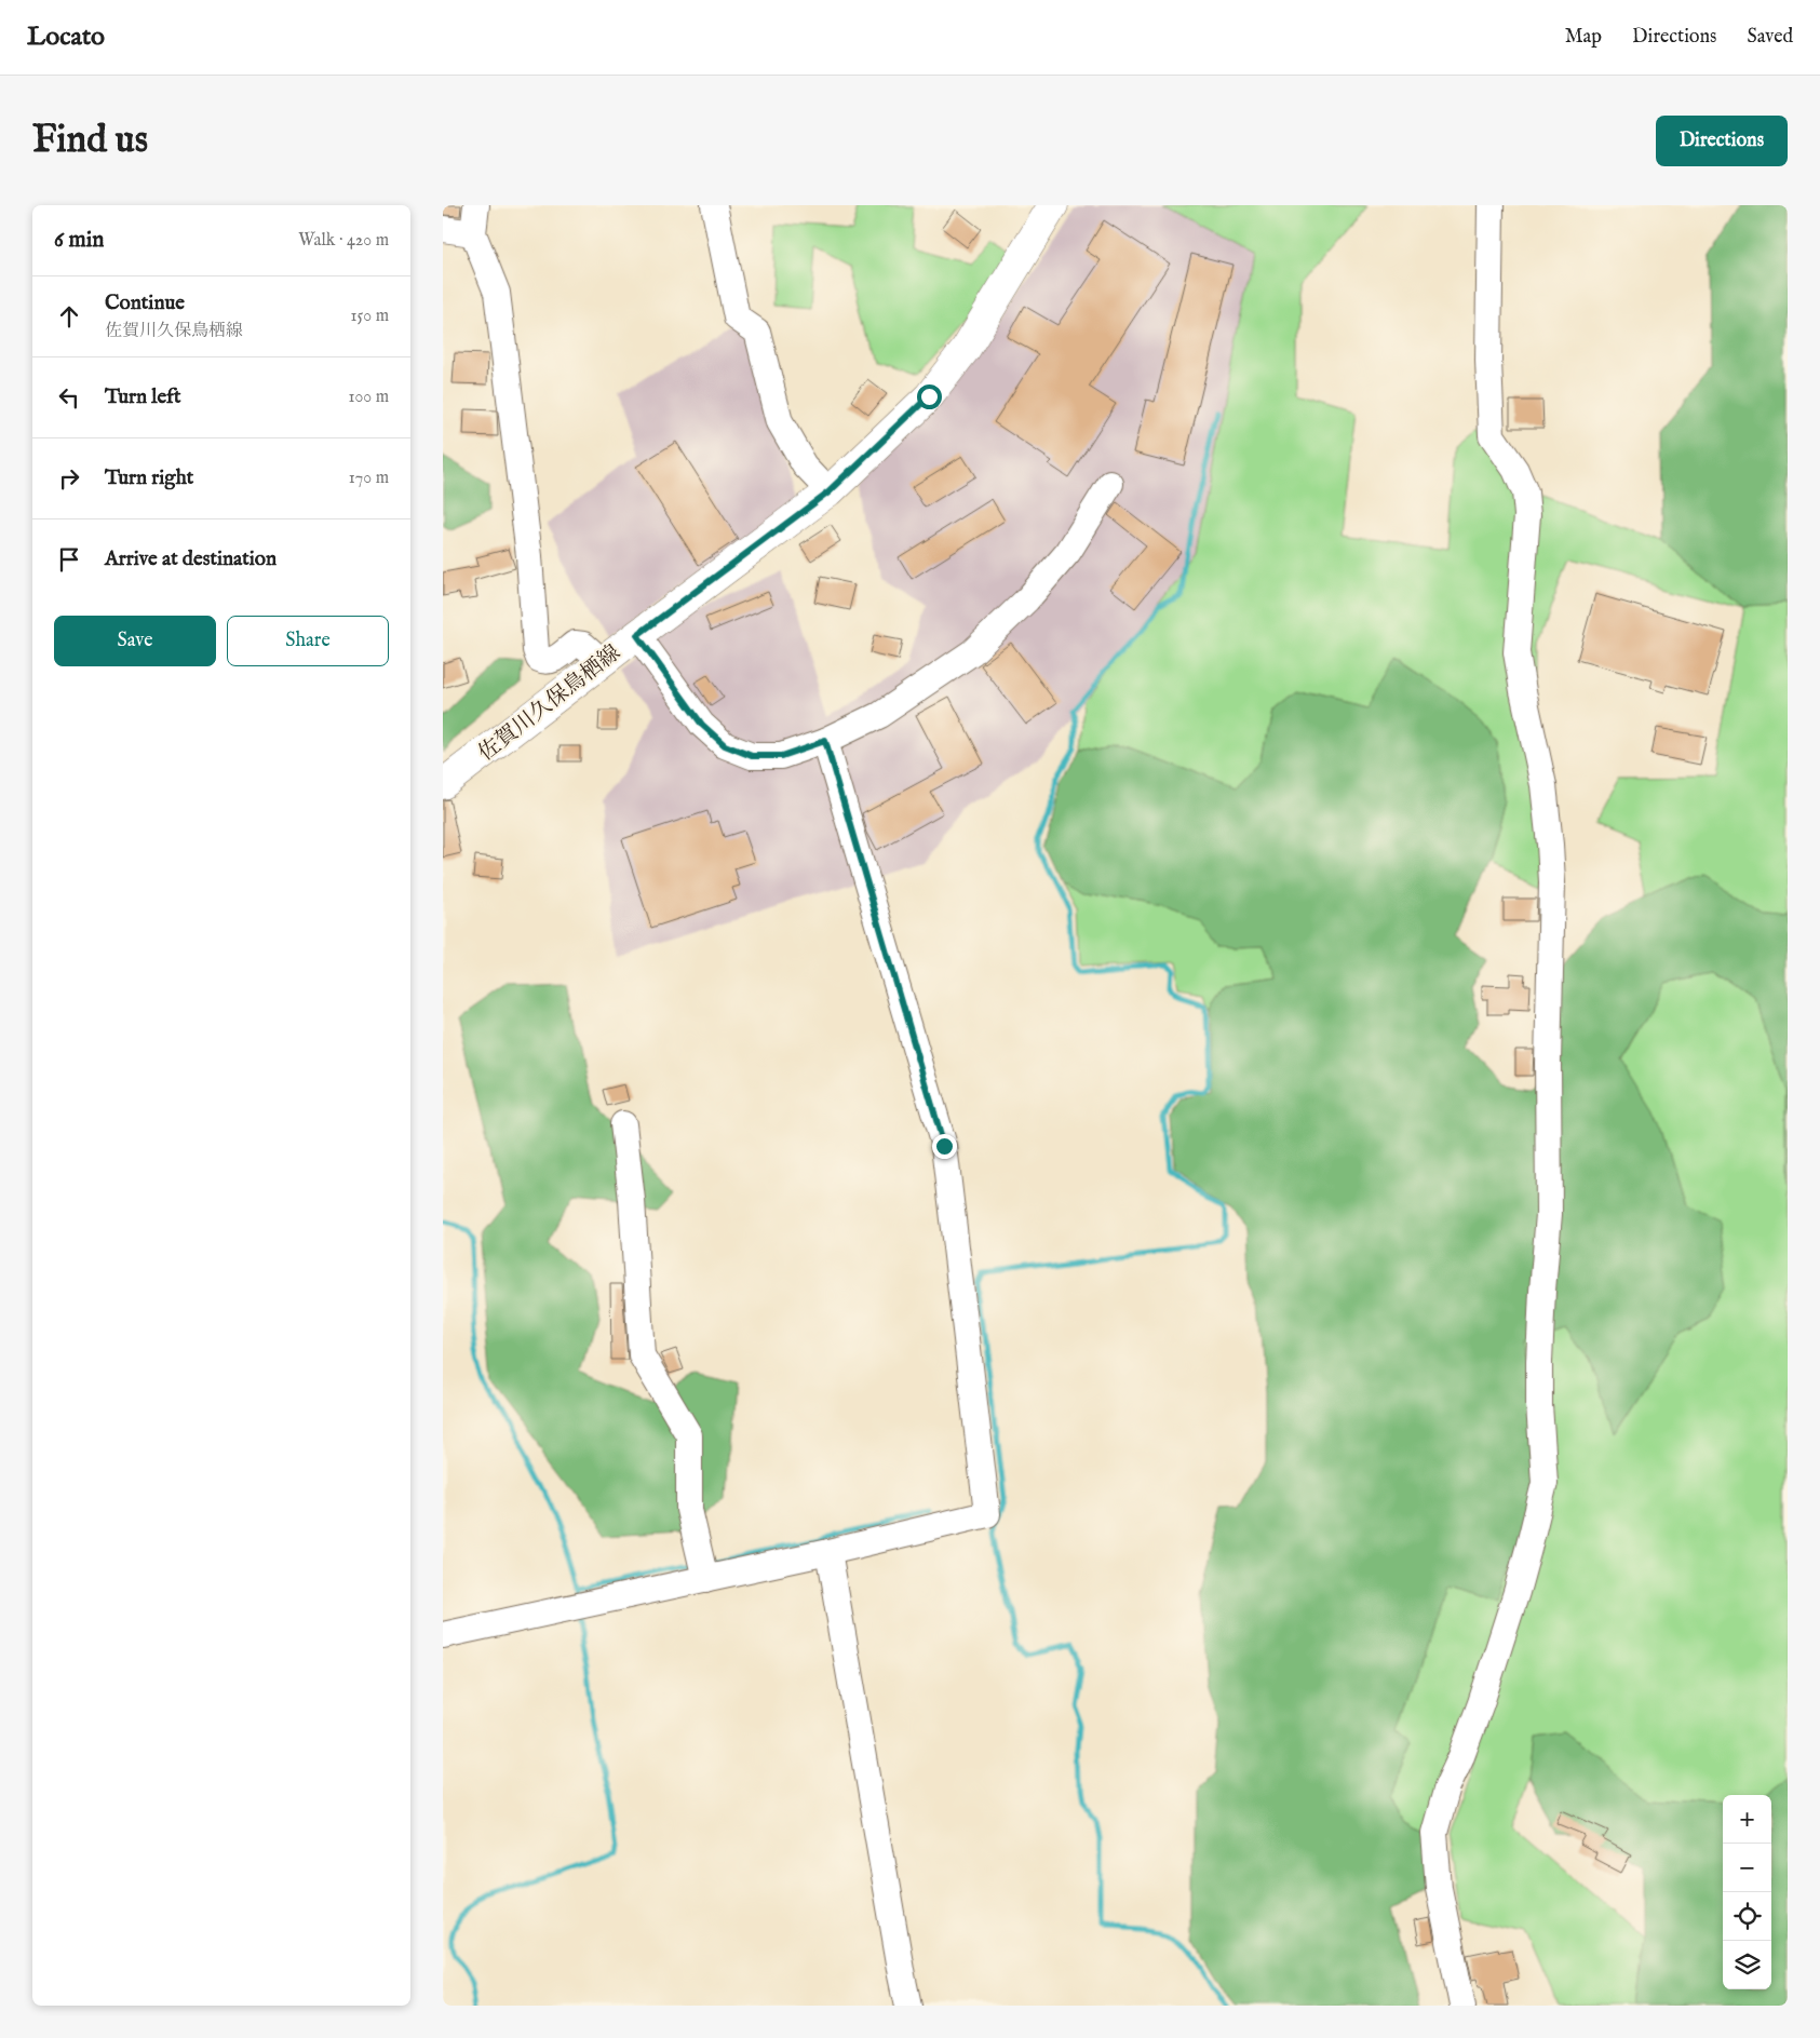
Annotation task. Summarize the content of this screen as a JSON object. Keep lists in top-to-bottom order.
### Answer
{
  "streets": {
    "main road": ["佐賀川久保鳥栖線"]
  },
  "page": {
    "header": "Locato",
    "nav": ["Map", "Directions", "Saved"],
    "buttons": [
      "Directions",
      ["Save", "Share"]
    ],
    "title": "Find us",
    "heading": ["6 min", "Walk · 420 m"],
    "list": [
      ["Continue", "佐賀川久保鳥栖線", "150 m"],
      ["Turn left", "100 m"],
      ["Turn right", "170 m"],
      "Arrive at destination"
    ],
    "map_buttons": ["+", "−"]
  }
}
